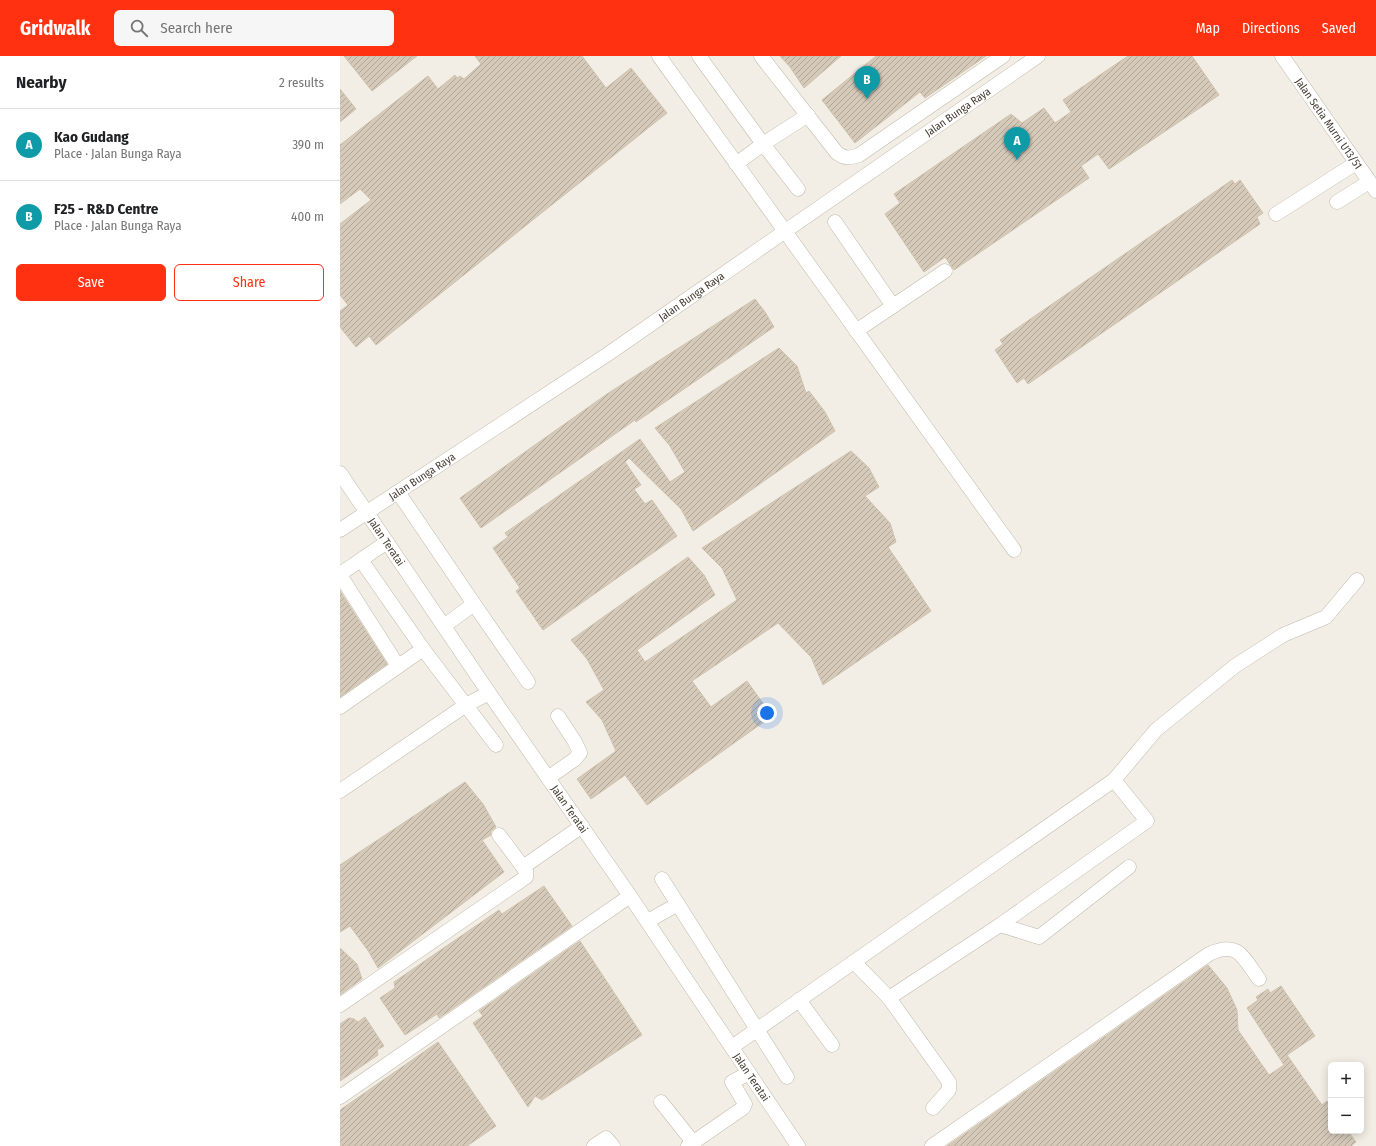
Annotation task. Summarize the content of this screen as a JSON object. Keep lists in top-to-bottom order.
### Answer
{
  "streets": {
    "street": ["Jalan Bunga Raya", "Jalan Setia Murni U13/51", "Jalan Teratai"]
  },
  "crossings": [
    ["Jalan Bunga Raya", "Jalan Teratai"]
  ],
  "page": {
    "header": "Gridwalk",
    "search": "Search here",
    "nav": ["Map", "Directions", "Saved"],
    "heading": ["Nearby", "2 results"],
    "pins": ["B", "A"],
    "list": [
      {
        "mark": "A",
        "name": "Kao Gudang",
        "note": "Place · Jalan Bunga Raya",
        "value": "390 m"
      },
      {
        "mark": "B",
        "name": "F25 - R&D Centre",
        "note": "Place · Jalan Bunga Raya",
        "value": "400 m"
      }
    ],
    "buttons": ["Save", "Share"],
    "map_buttons": ["+", "−"]
  }
}
